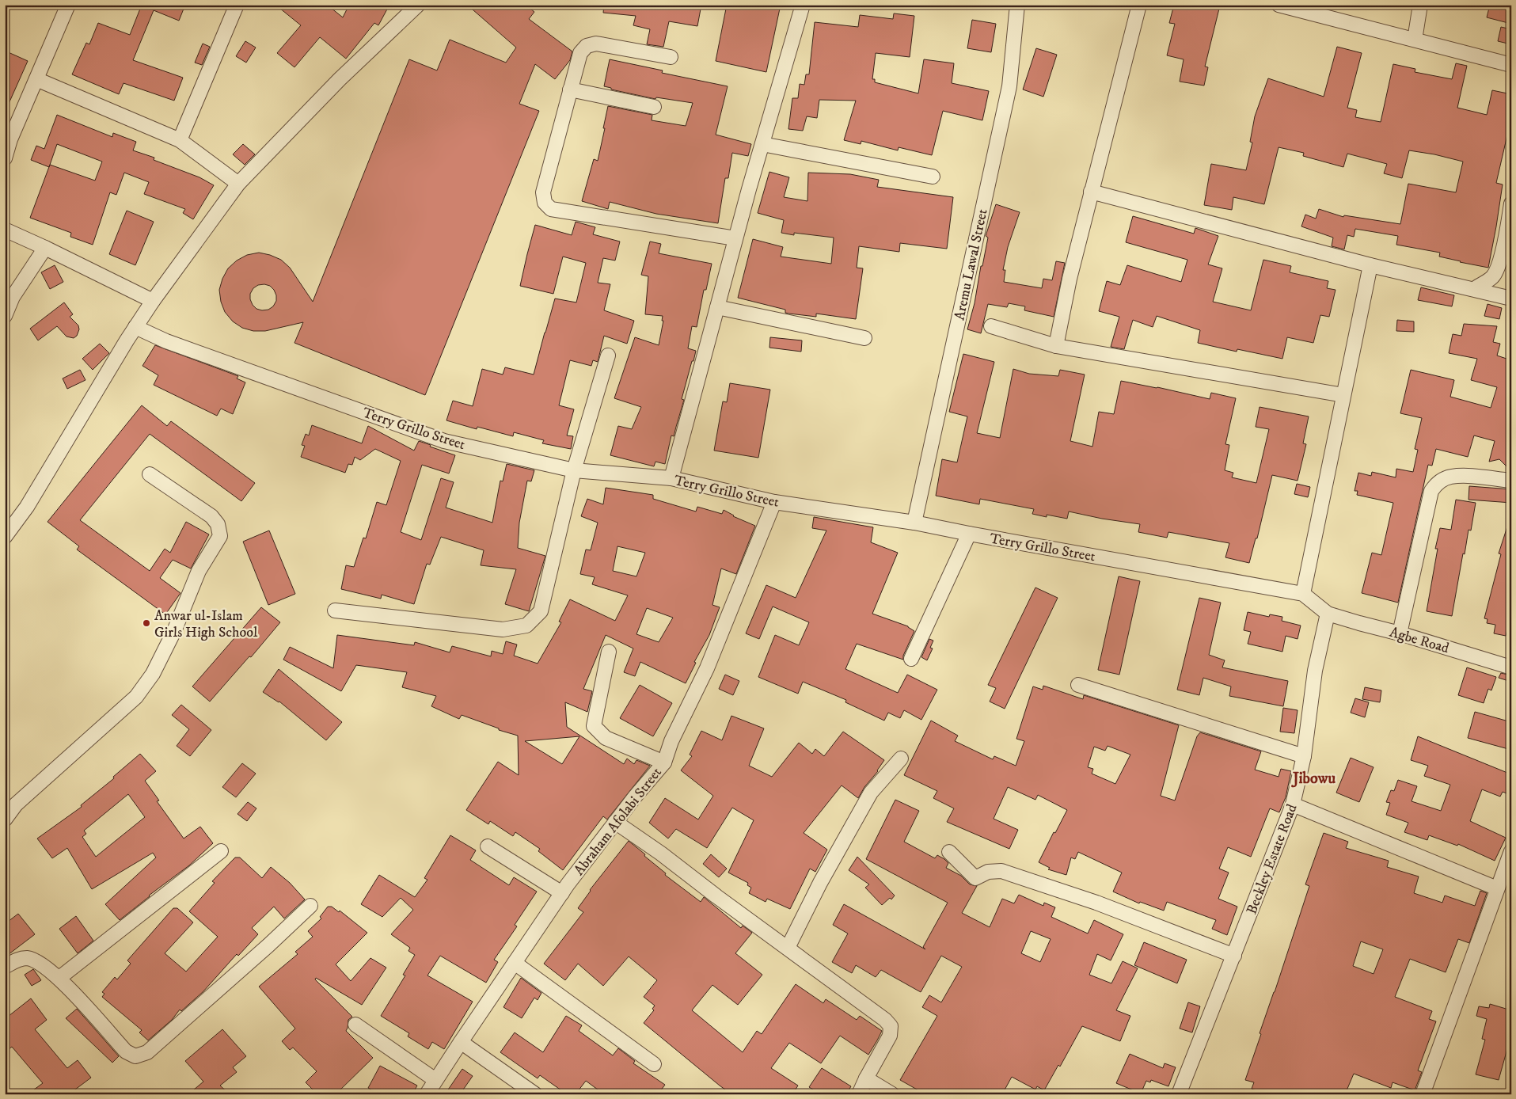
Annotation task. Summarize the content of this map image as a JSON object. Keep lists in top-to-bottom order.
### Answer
{
  "streets": {
    "street": [
      "Aremu Lawal Street",
      "Terry Grillo Street",
      "Agbe Road",
      "Abraham Afolabi Street",
      "Beckley Estate Road"
    ]
  },
  "crossings": [
    ["Aremu Lawal Street", "Terry Grillo Street"],
    ["Terry Grillo Street", "Agbe Road"],
    ["Terry Grillo Street", "Abraham Afolabi Street"],
    ["Terry Grillo Street", "Beckley Estate Road"],
    ["Agbe Road", "Beckley Estate Road"]
  ],
  "districts": ["Jibowu"],
  "places": ["Anwar ul-Islam Girls High School"]
}
